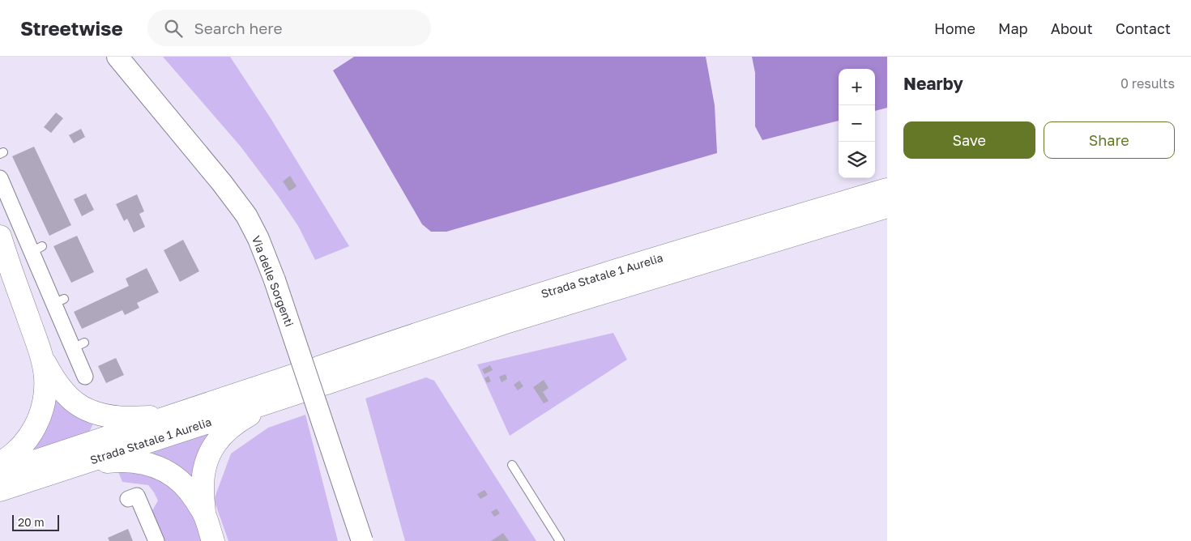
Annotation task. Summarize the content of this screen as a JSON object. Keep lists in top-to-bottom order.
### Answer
{
  "streets": {
    "highway": ["Strada Statale 1 Aurelia"],
    "main road": ["Via delle Sorgenti"]
  },
  "scale_bar": "20 m",
  "page": {
    "header": "Streetwise",
    "search": "Search here",
    "nav": [
      "Home",
      "Map",
      "About",
      "Contact"
    ],
    "heading": ["Nearby", "0 results"],
    "map_buttons": ["+", "−"],
    "buttons": ["Save", "Share"],
    "scale": "20 m"
  }
}
